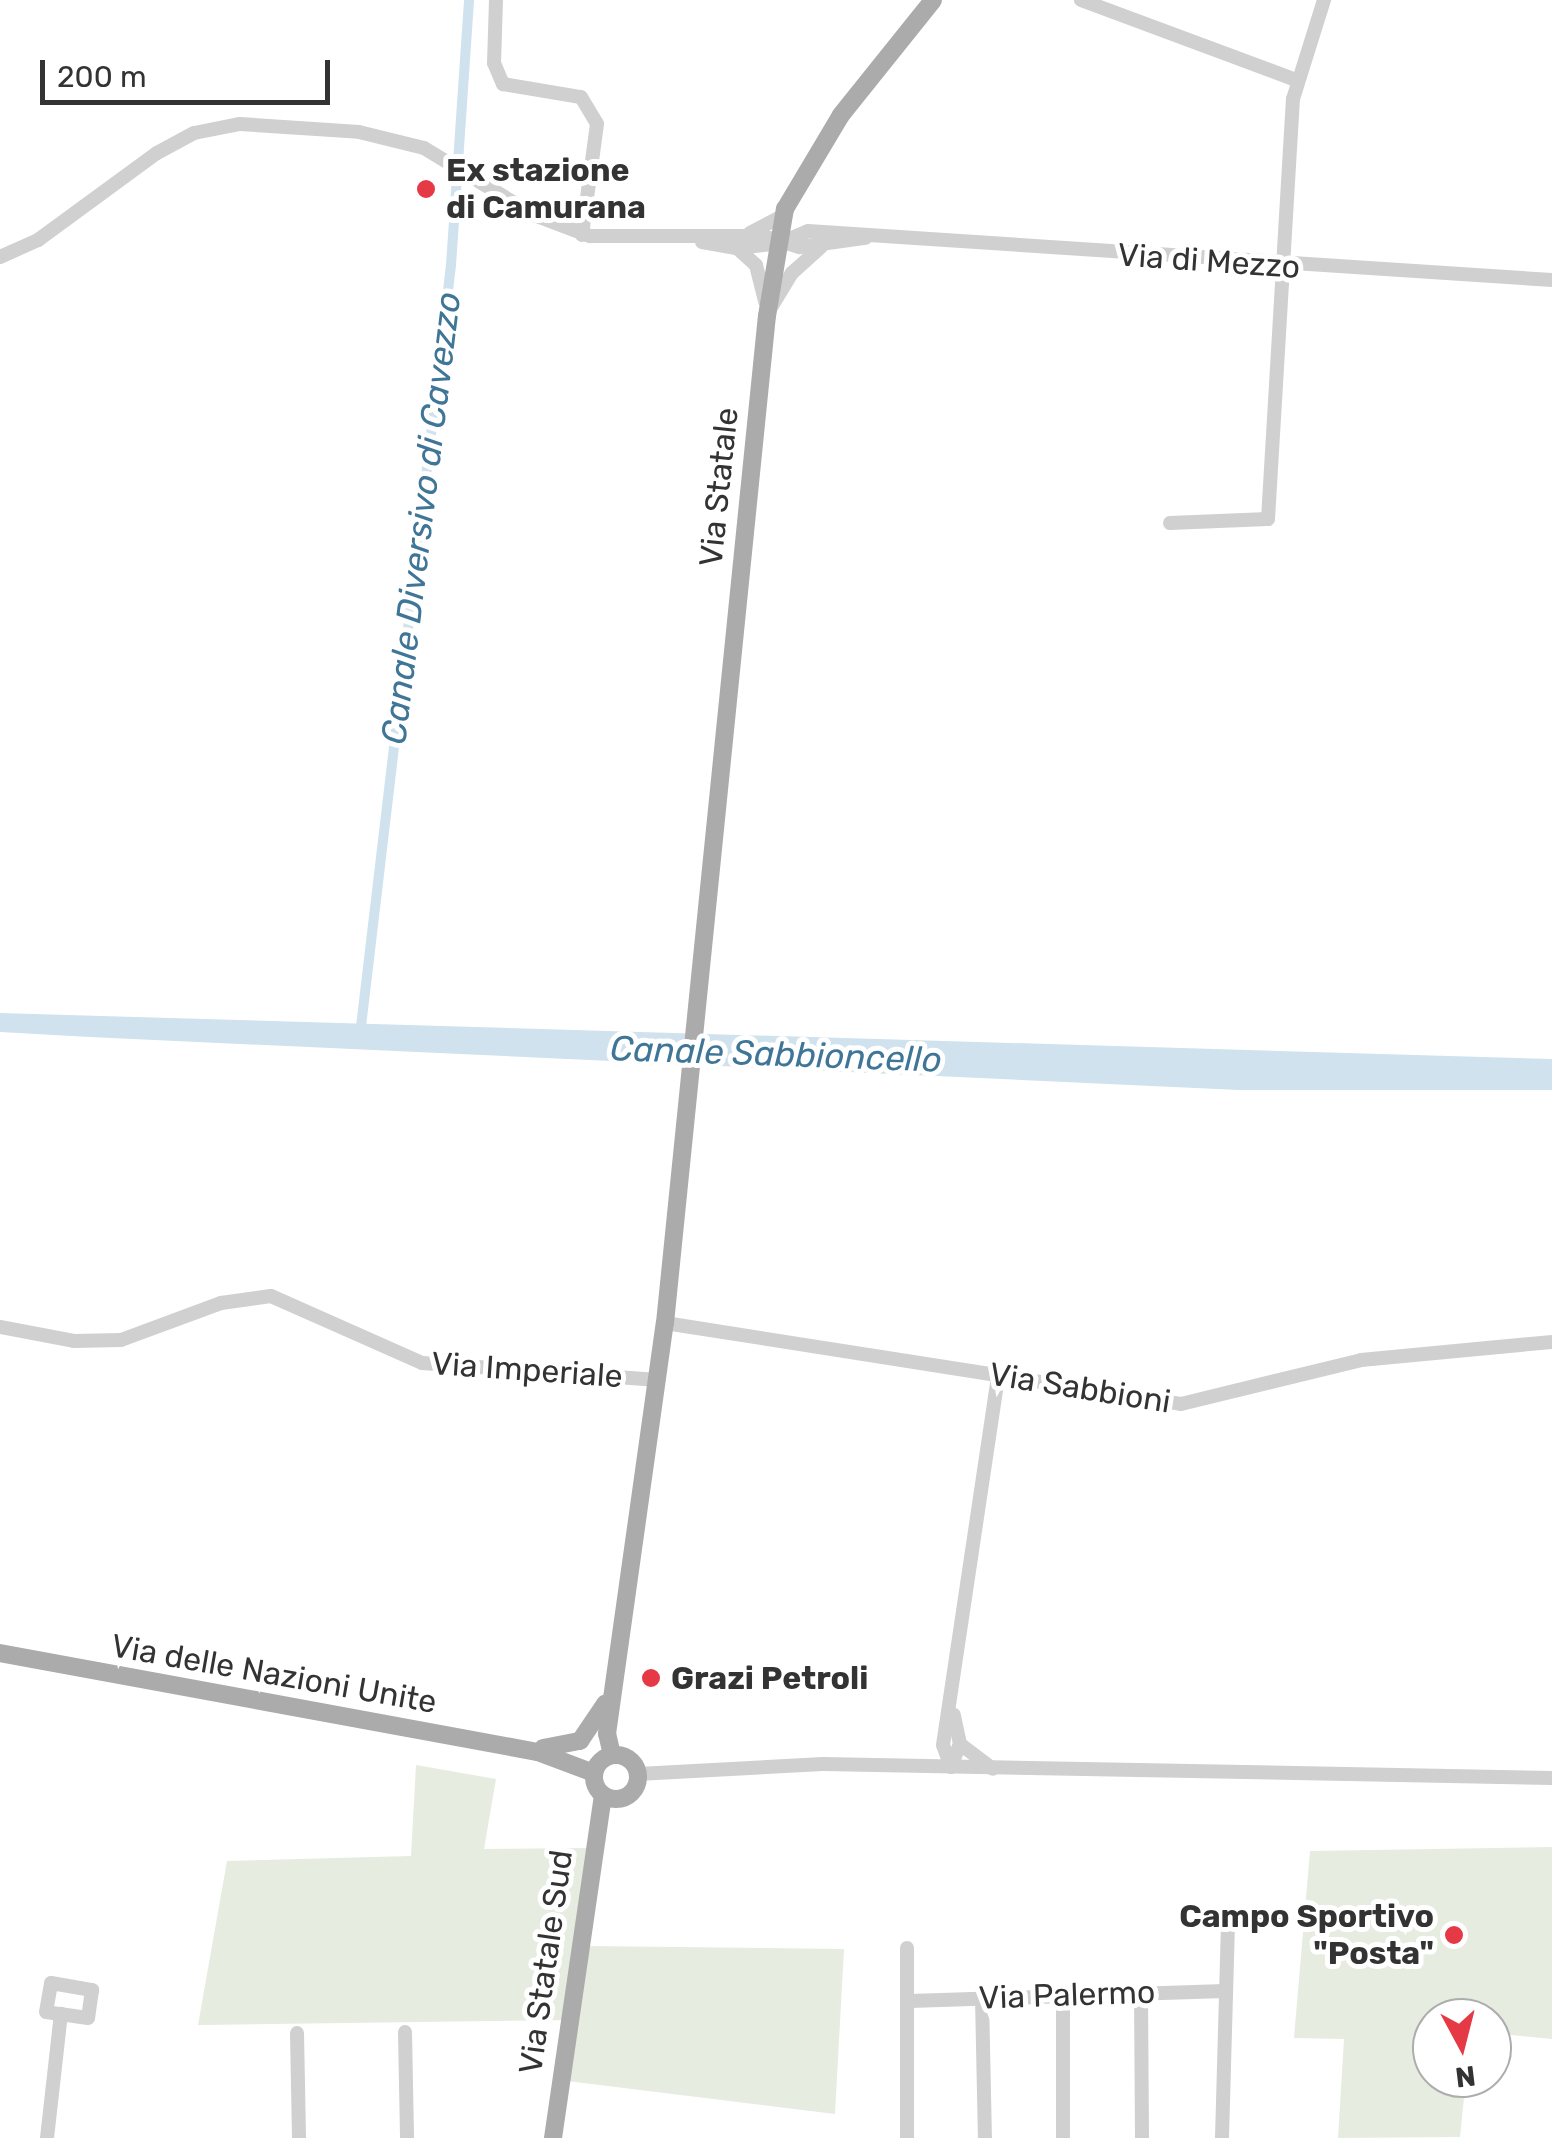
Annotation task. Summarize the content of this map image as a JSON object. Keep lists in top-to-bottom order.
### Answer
{
  "streets": {
    "main road": ["Via Statale", "Via delle Nazioni Unite", "Via Statale Sud"],
    "street": [
      "Via di Mezzo",
      "Via Imperiale",
      "Via Sabbioni",
      "Via Palermo"
    ]
  },
  "crossings": [
    ["Via Statale", "Via Imperiale"],
    ["Via Statale", "Via Sabbioni"],
    ["Via Statale", "Via delle Nazioni Unite"],
    ["Via delle Nazioni Unite", "Via Statale Sud"]
  ],
  "water": ["Canale Diversivo di Cavezzo", "Canale Sabbioncello"],
  "places": ["Ex stazione di Camurana", "Grazi Petroli", "Campo Sportivo \"Posta\""],
  "scale_bar": "200 m",
  "north": "bottom"
}
